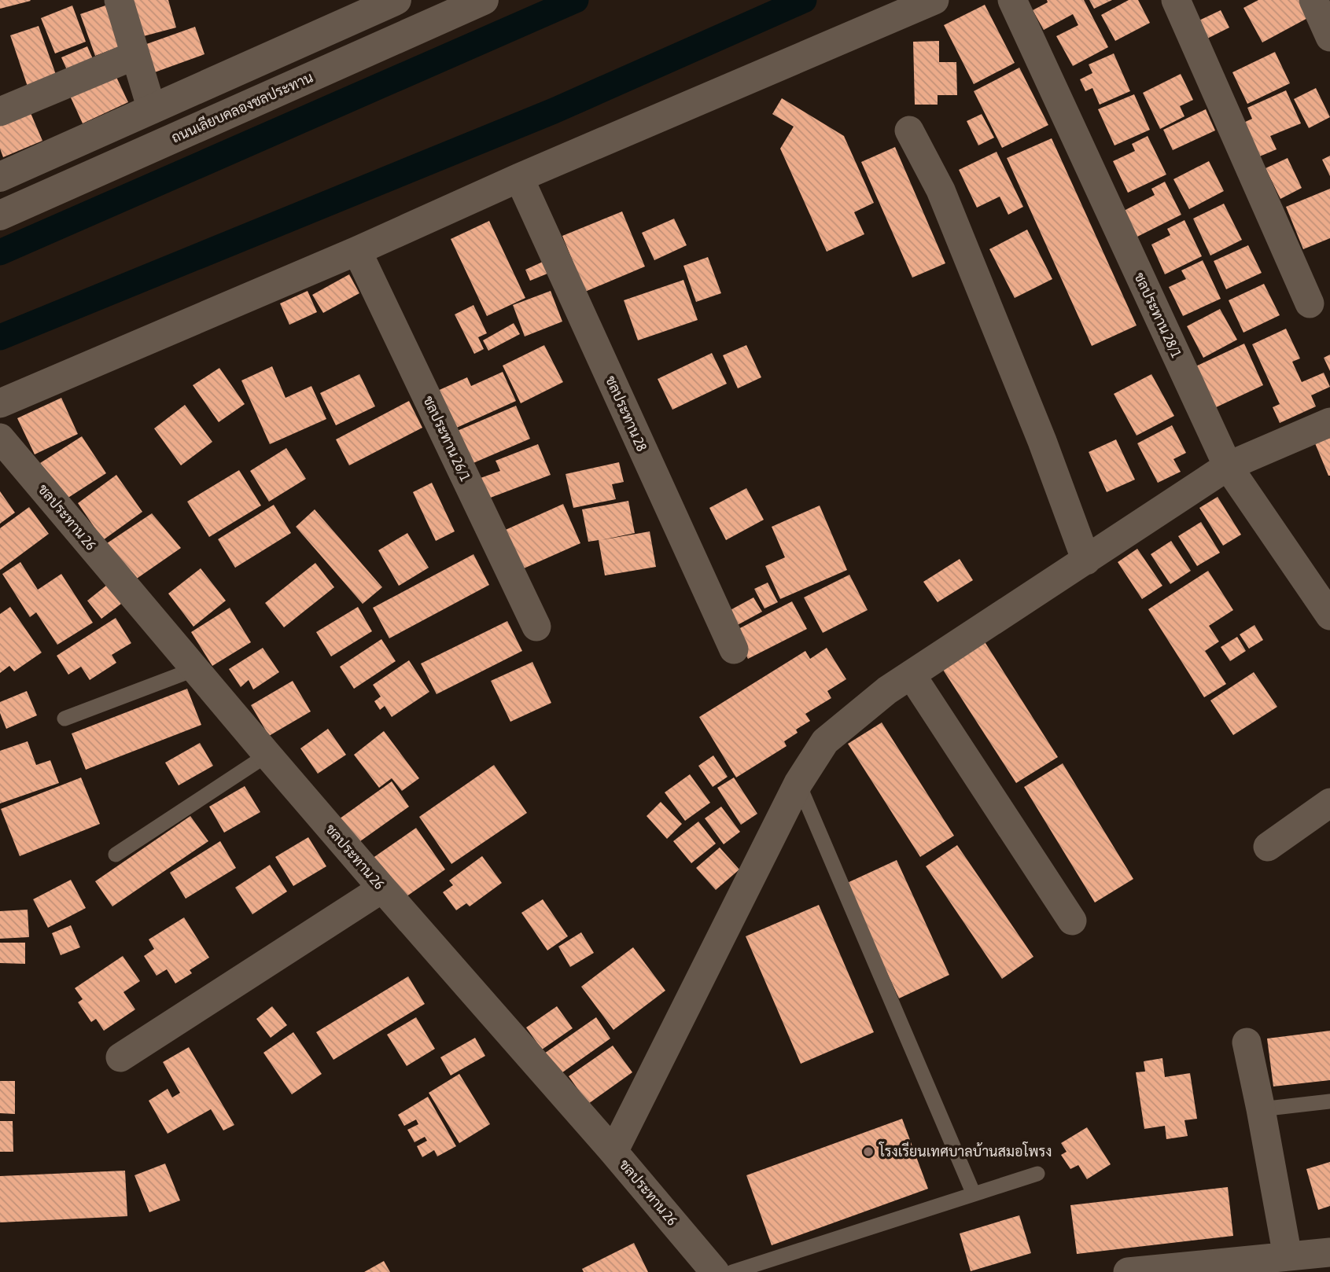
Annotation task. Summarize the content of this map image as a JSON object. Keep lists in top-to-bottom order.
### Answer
{
  "streets": {
    "street": [
      "ถนนเลียบคลองชลประทาน",
      "ชลประทาน 28/1",
      "ชลประทาน 28",
      "ชลประทาน 26/1",
      "ชลประทาน 26"
    ]
  },
  "places": ["โรงเรียนเทศบาลบ้านสมอโพรง"]
}
